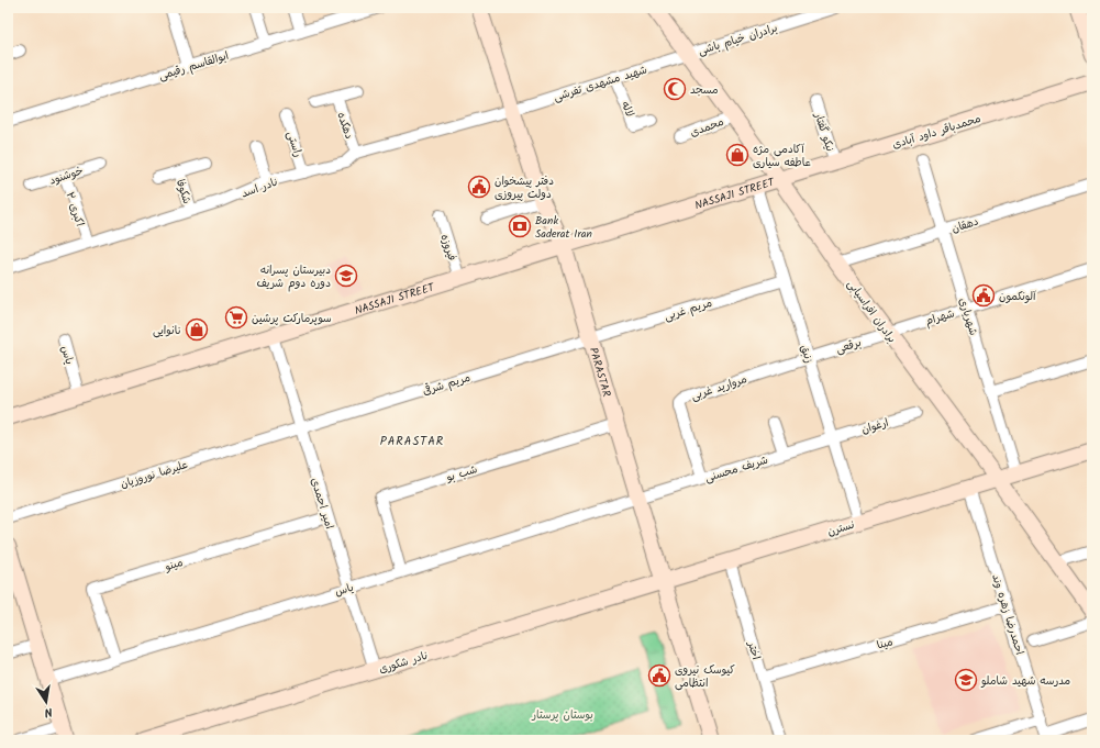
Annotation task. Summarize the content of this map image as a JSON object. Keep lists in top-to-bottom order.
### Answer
{
  "streets": {
    "street": [
      "برادران خیام باشی",
      "ابوالقاسم رقیمی",
      "شهید مشهدی تفرشی",
      "لاله",
      "دهکده",
      "محمدی",
      "محمدباقر داود آبادی",
      "نیکو گفتار",
      "راستی",
      "خوشنود",
      "نادر اسد",
      "شکوفا",
      "NASSAJI STREET",
      "اکبری ۲",
      "دهقان",
      "فیروزه",
      "مریم غربی",
      "برادران افراسیابی",
      "شهرام",
      "شهریاری",
      "برقعی",
      "زنبق",
      "یاس",
      "PARASTAR",
      "مریم شرقی",
      "مروارید غربی",
      "ارغوان",
      "شریف محسنی",
      "شب بو",
      "علیرضا نوروزیان",
      "امیر احمدی",
      "نسترن",
      "مینو",
      "احمدرضا زهره وند",
      "مینا",
      "اختر",
      "نادر شکوری"
    ]
  },
  "crossings": [
    ["برادران خیام باشی", "شهید مشهدی تفرشی"],
    ["برادران خیام باشی", "برادران افراسیابی"],
    ["شهید مشهدی تفرشی", "لاله"],
    ["شهید مشهدی تفرشی", "نادر اسد"],
    ["شهید مشهدی تفرشی", "برادران افراسیابی"],
    ["شهید مشهدی تفرشی", "PARASTAR"],
    ["دهکده", "نادر اسد"],
    ["محمدی", "برادران افراسیابی"],
    ["محمدباقر داود آبادی", "نیکو گفتار"],
    ["محمدباقر داود آبادی", "NASSAJI STREET"],
    ["محمدباقر داود آبادی", "برادران افراسیابی"],
    ["راستی", "نادر اسد"],
    ["خوشنود", "اکبری ۲"],
    ["نادر اسد", "شکوفا"],
    ["نادر اسد", "اکبری ۲"],
    ["نادر اسد", "PARASTAR"],
    ["NASSAJI STREET", "فیروزه"],
    ["NASSAJI STREET", "برادران افراسیابی"],
    ["NASSAJI STREET", "زنبق"],
    ["NASSAJI STREET", "یاس"],
    ["NASSAJI STREET", "PARASTAR"],
    ["NASSAJI STREET", "امیر احمدی"],
    ["دهقان", "برادران افراسیابی"],
    ["دهقان", "شهریاری"],
    ["مریم غربی", "زنبق"],
    ["مریم غربی", "PARASTAR"],
    ["مریم غربی", "مریم شرقی"],
    ["برادران افراسیابی", "شهرام"],
    ["برادران افراسیابی", "برقعی"],
    ["برادران افراسیابی", "نسترن"],
    ["شهرام", "شهریاری"],
    ["شهرام", "برقعی"],
    ["شهریاری", "نسترن"],
    ["برقعی", "زنبق"],
    ["برقعی", "مروارید غربی"],
    ["زنبق", "مروارید غربی"],
    ["زنبق", "ارغوان"],
    ["زنبق", "شریف محسنی"],
    ["زنبق", "نسترن"],
    ["یاس", "PARASTAR"],
    ["یاس", "شریف محسنی"],
    ["یاس", "شب بو"],
    ["یاس", "امیر احمدی"],
    ["یاس", "مینو"],
    ["PARASTAR", "مریم شرقی"],
    ["PARASTAR", "شریف محسنی"],
    ["PARASTAR", "شب بو"],
    ["PARASTAR", "نسترن"],
    ["PARASTAR", "نادر شکوری"],
    ["مریم شرقی", "علیرضا نوروزیان"],
    ["مریم شرقی", "امیر احمدی"],
    ["مروارید غربی", "شریف محسنی"],
    ["ارغوان", "شریف محسنی"],
    ["علیرضا نوروزیان", "امیر احمدی"],
    ["امیر احمدی", "مینو"],
    ["امیر احمدی", "نادر شکوری"],
    ["نسترن", "احمدرضا زهره وند"],
    ["نسترن", "اختر"],
    ["نسترن", "نادر شکوری"],
    ["احمدرضا زهره وند", "مینا"],
    ["مینا", "اختر"]
  ],
  "districts": ["PARASTAR"],
  "parks": ["بوستان پرستار"],
  "places": {
    "mosque": ["مسجد"],
    "shop": ["آکادمی مژه عاطفه سیاری", "نانوایی"],
    "public building": ["دفتر پیشخوان دولت پیروزی", "آلونکمون", "کیوسک نیروی انتظامی"],
    "bank": ["Bank Saderat Iran"],
    "school or university": ["دبیرستان پسرانه دوره دوم شریف", "مدرسه شهید شاملو"],
    "supermarket": ["سوپرمارکت پرشین"]
  },
  "north": "bottom"
}
